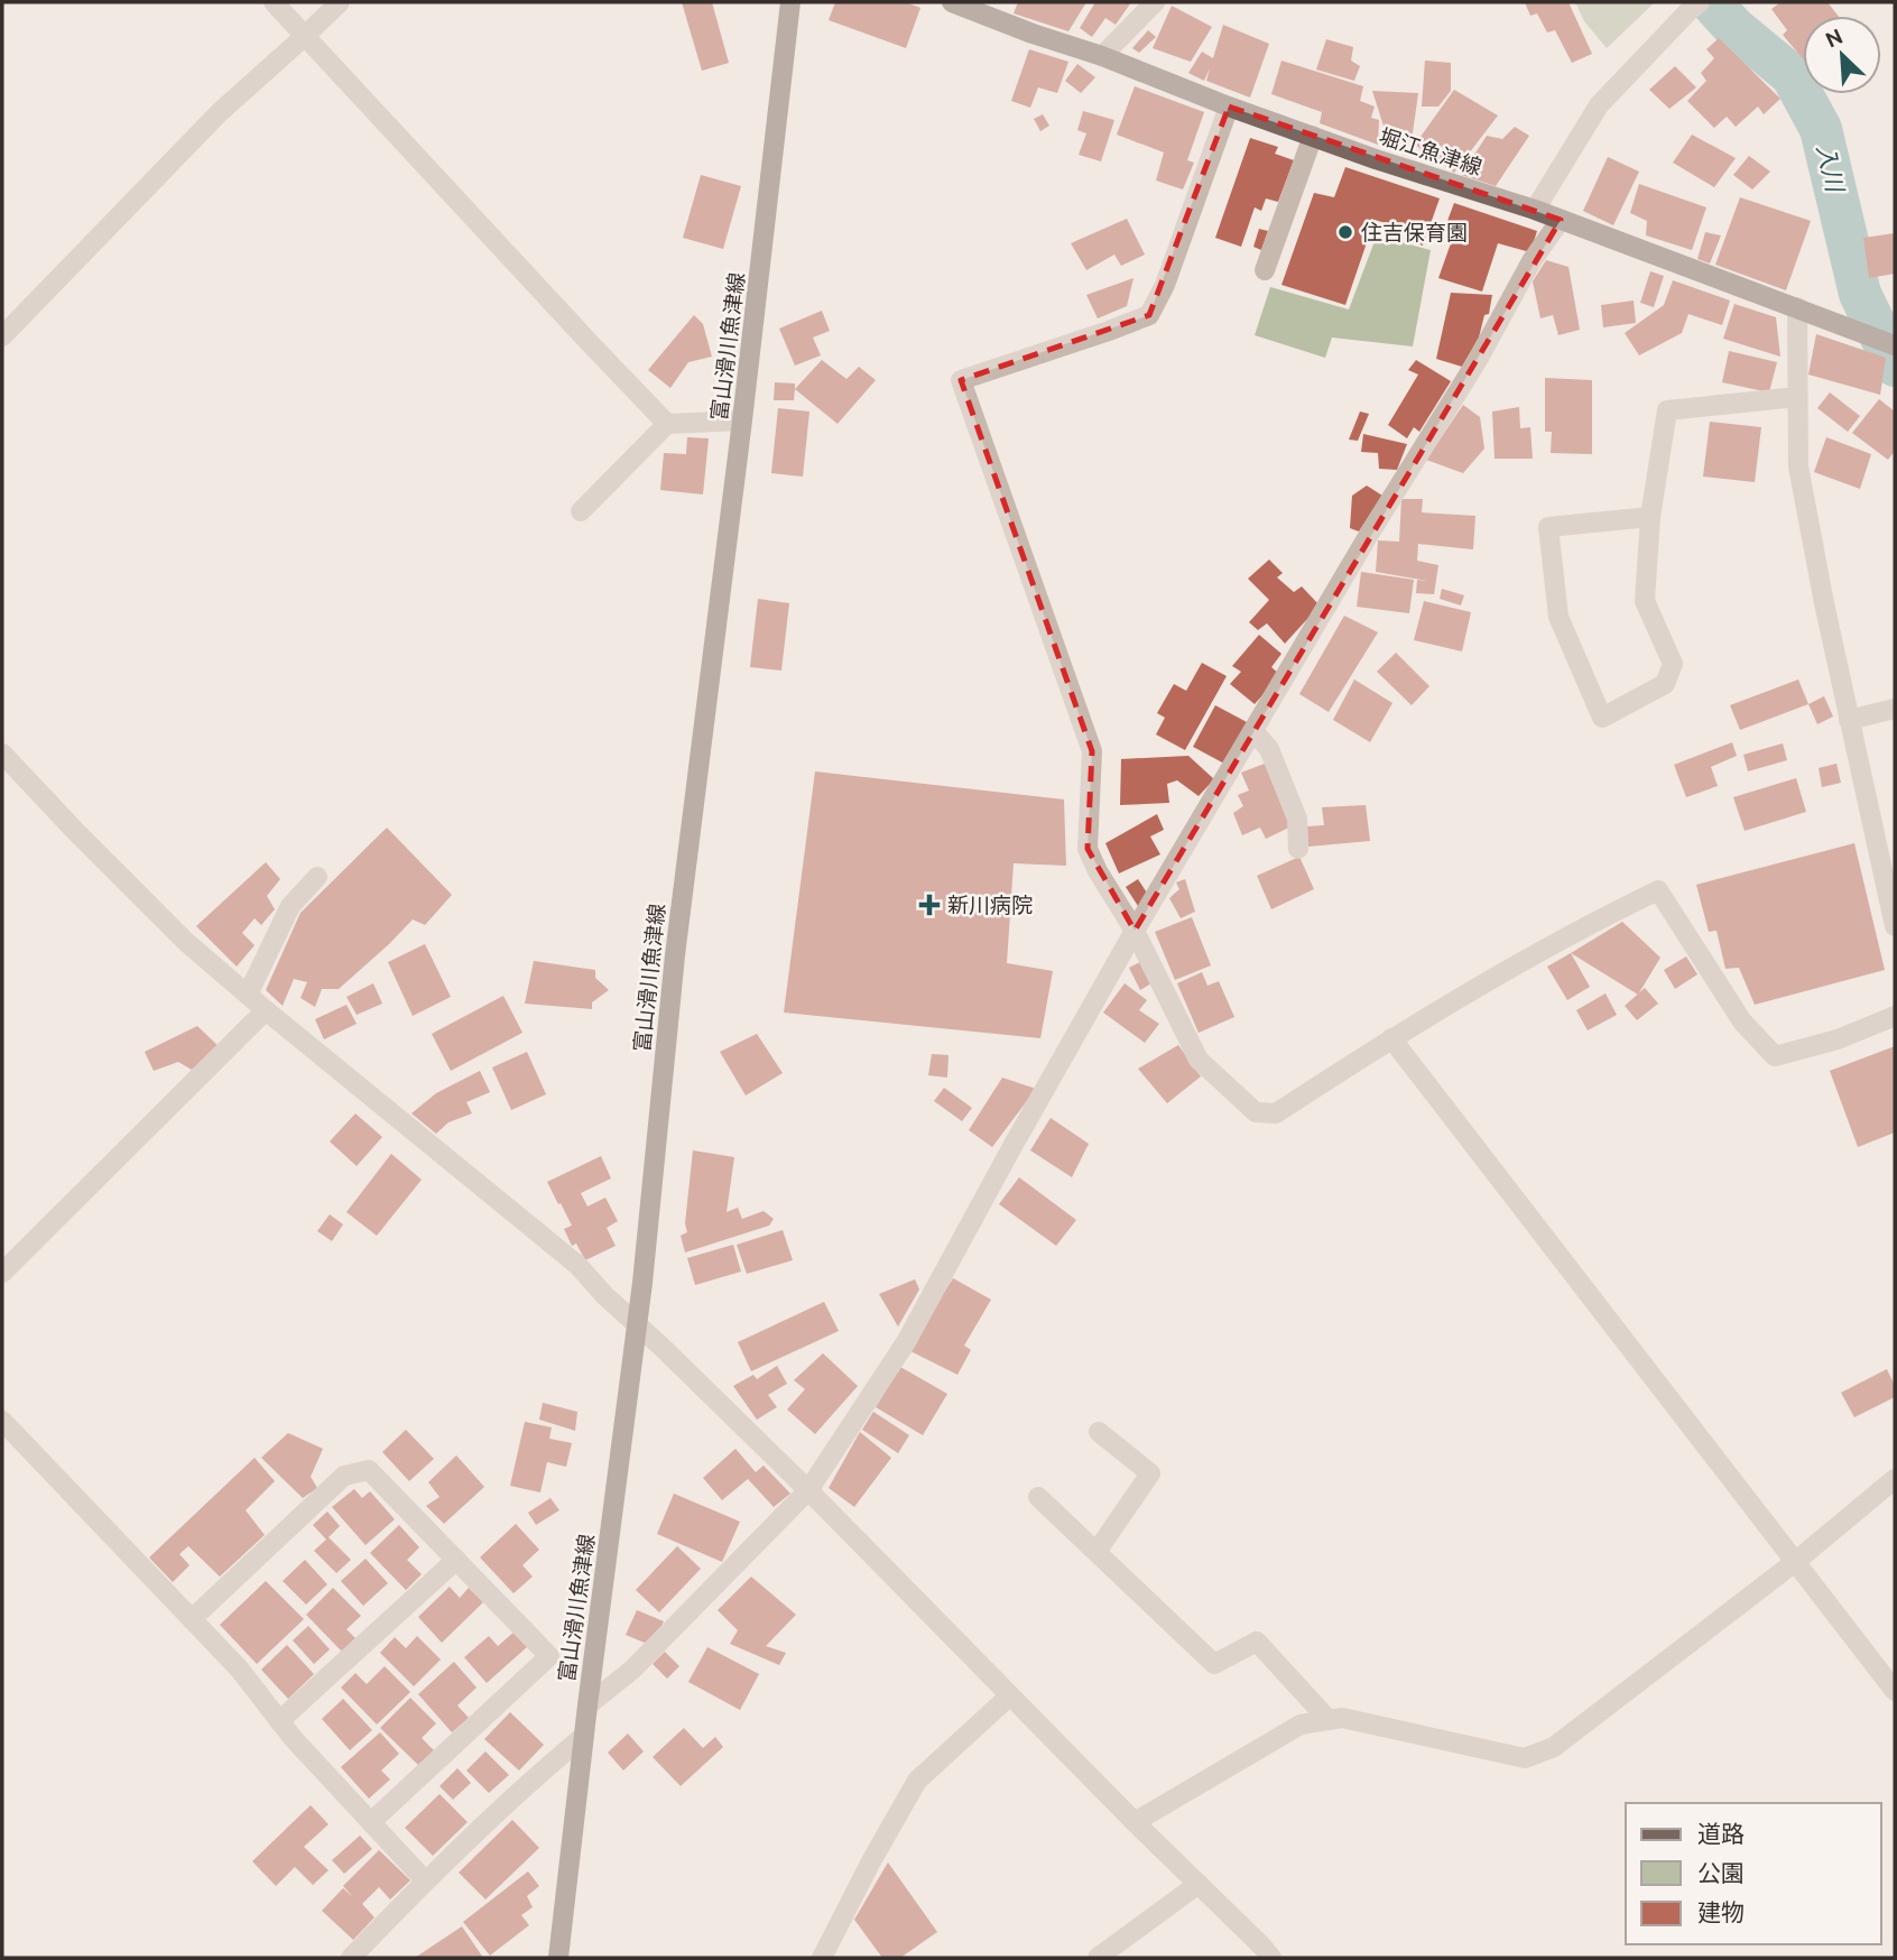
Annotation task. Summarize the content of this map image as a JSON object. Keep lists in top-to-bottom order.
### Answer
{
  "streets": {
    "main road": ["堀江魚津線", "富山滑川魚津線"]
  },
  "water": ["入川"],
  "places": {
    "other": ["住吉保育園"],
    "health": ["新川病院"]
  },
  "legend": ["道路", "公園", "建物"],
  "north": "top left"
}
